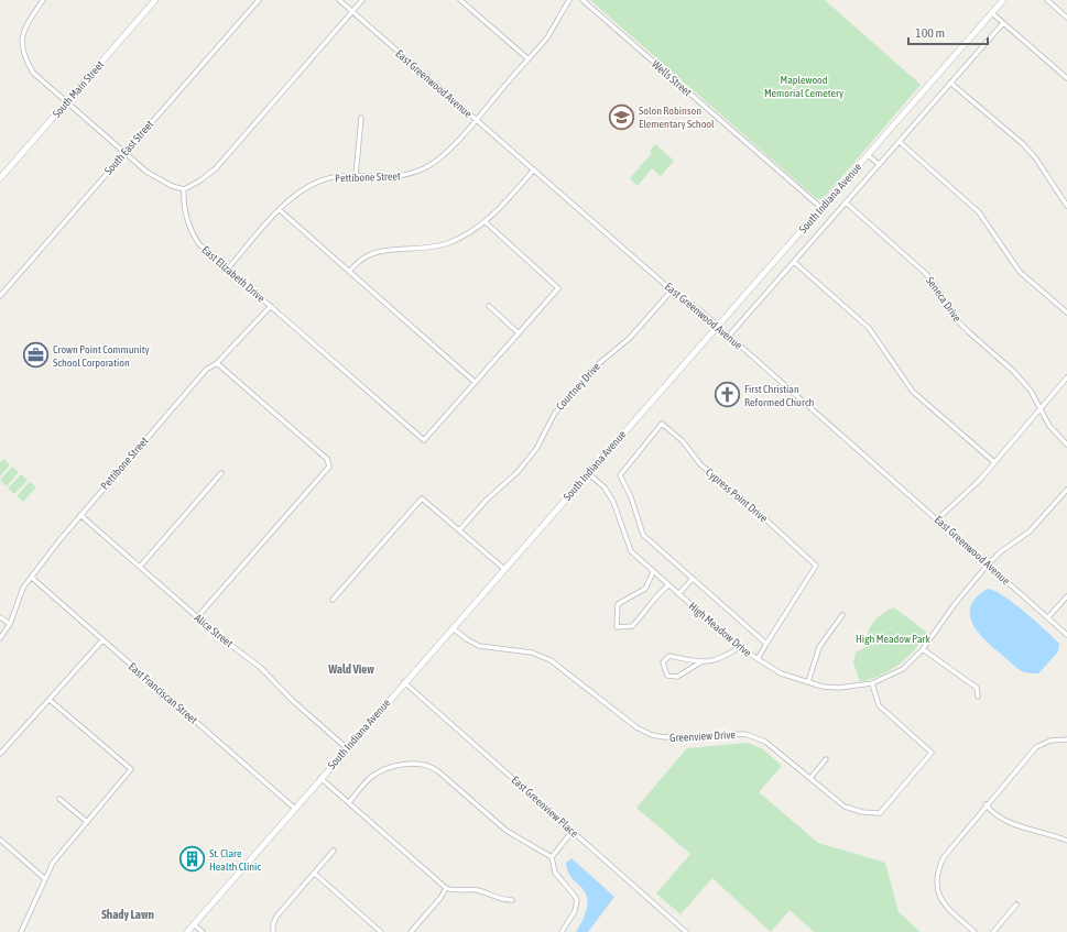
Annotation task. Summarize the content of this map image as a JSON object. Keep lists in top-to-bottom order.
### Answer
{
  "streets": {
    "main road": ["South Main Street", "South Indiana Avenue"],
    "street": [
      "Wells Street",
      "East Greenwood Avenue",
      "South East Street",
      "Pettibone Street",
      "East Elizabeth Drive",
      "Seneca Drive",
      "Courtney Drive",
      "Cypress Point Drive",
      "High Meadow Drive",
      "Alice Street",
      "East Franciscan Street",
      "Greenview Drive",
      "East Greenview Place"
    ]
  },
  "crossings": [
    ["Wells Street", "South Indiana Avenue"],
    ["East Greenwood Avenue", "Pettibone Street"],
    ["East Greenwood Avenue", "South Indiana Avenue"],
    ["East Greenwood Avenue", "Courtney Drive"],
    ["East Greenwood Avenue", "High Meadow Drive"],
    ["Pettibone Street", "East Elizabeth Drive"],
    ["Pettibone Street", "Alice Street"],
    ["Pettibone Street", "East Franciscan Street"],
    ["South Indiana Avenue", "High Meadow Drive"],
    ["South Indiana Avenue", "Alice Street"],
    ["South Indiana Avenue", "East Franciscan Street"],
    ["South Indiana Avenue", "Greenview Drive"],
    ["South Indiana Avenue", "East Greenview Place"],
    ["High Meadow Drive", "Greenview Drive"]
  ],
  "districts": ["Wald View", "Shady Lawn"],
  "parks": ["Maplewood Memorial Cemetery", "High Meadow Park"],
  "places": {
    "school or university": ["Solon Robinson Elementary School"],
    "office": ["Crown Point Community School Corporation"],
    "church": ["First Christian Reformed Church"],
    "building": ["St. Clare Health Clinic"]
  },
  "scale_bar": "100 m"
}
